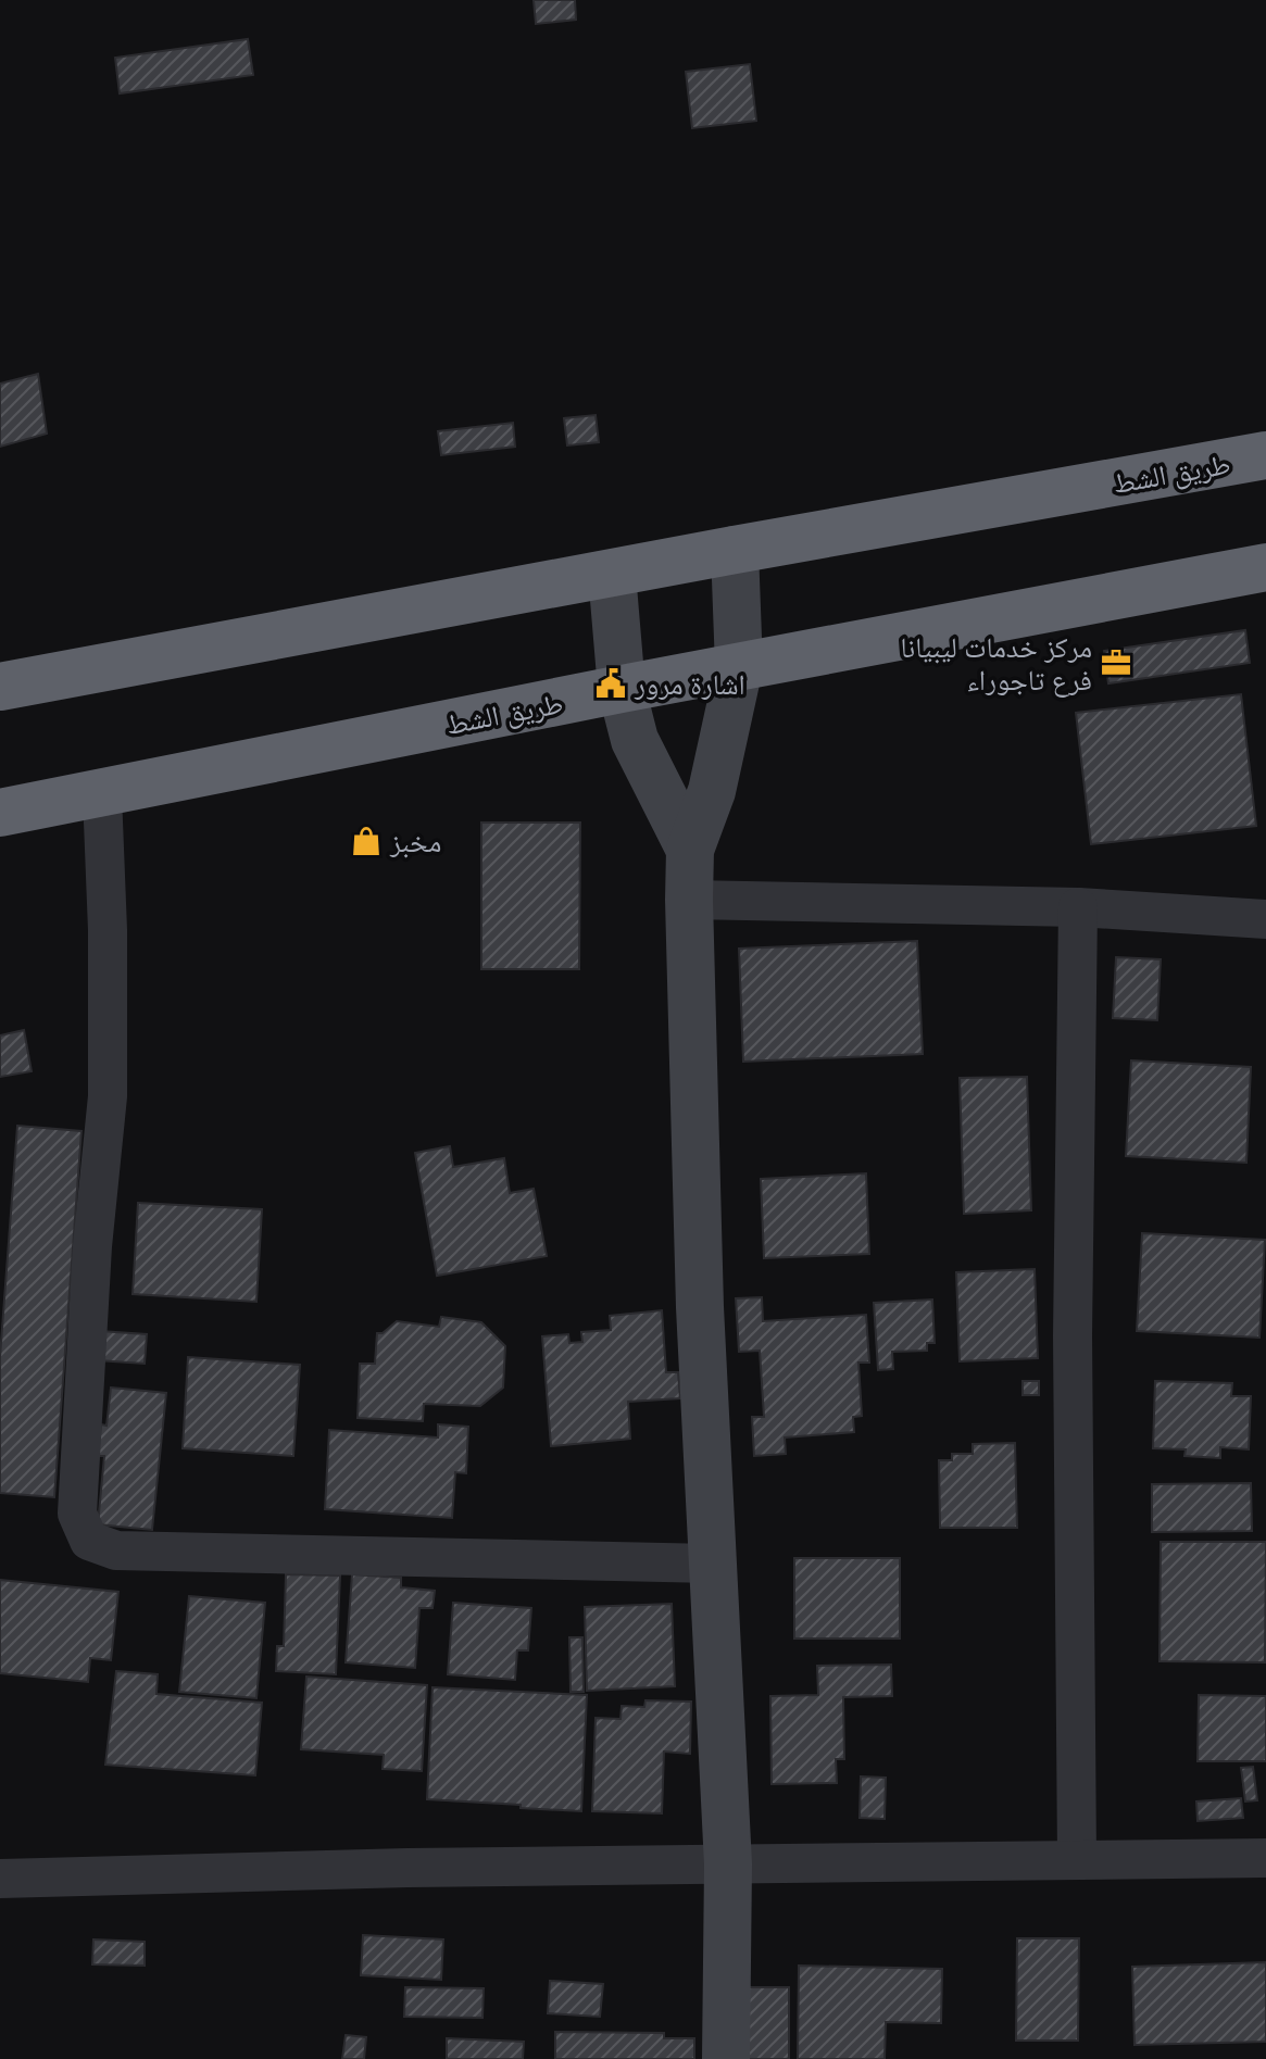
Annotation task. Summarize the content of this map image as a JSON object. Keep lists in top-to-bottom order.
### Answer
{
  "streets": {
    "highway": ["طريق الشط"]
  },
  "places": {
    "office": ["مركز خدمات ليبيانا فرع تاجوراء"],
    "public building": ["اشارة مرور"],
    "shop": ["مخبز"]
  }
}
